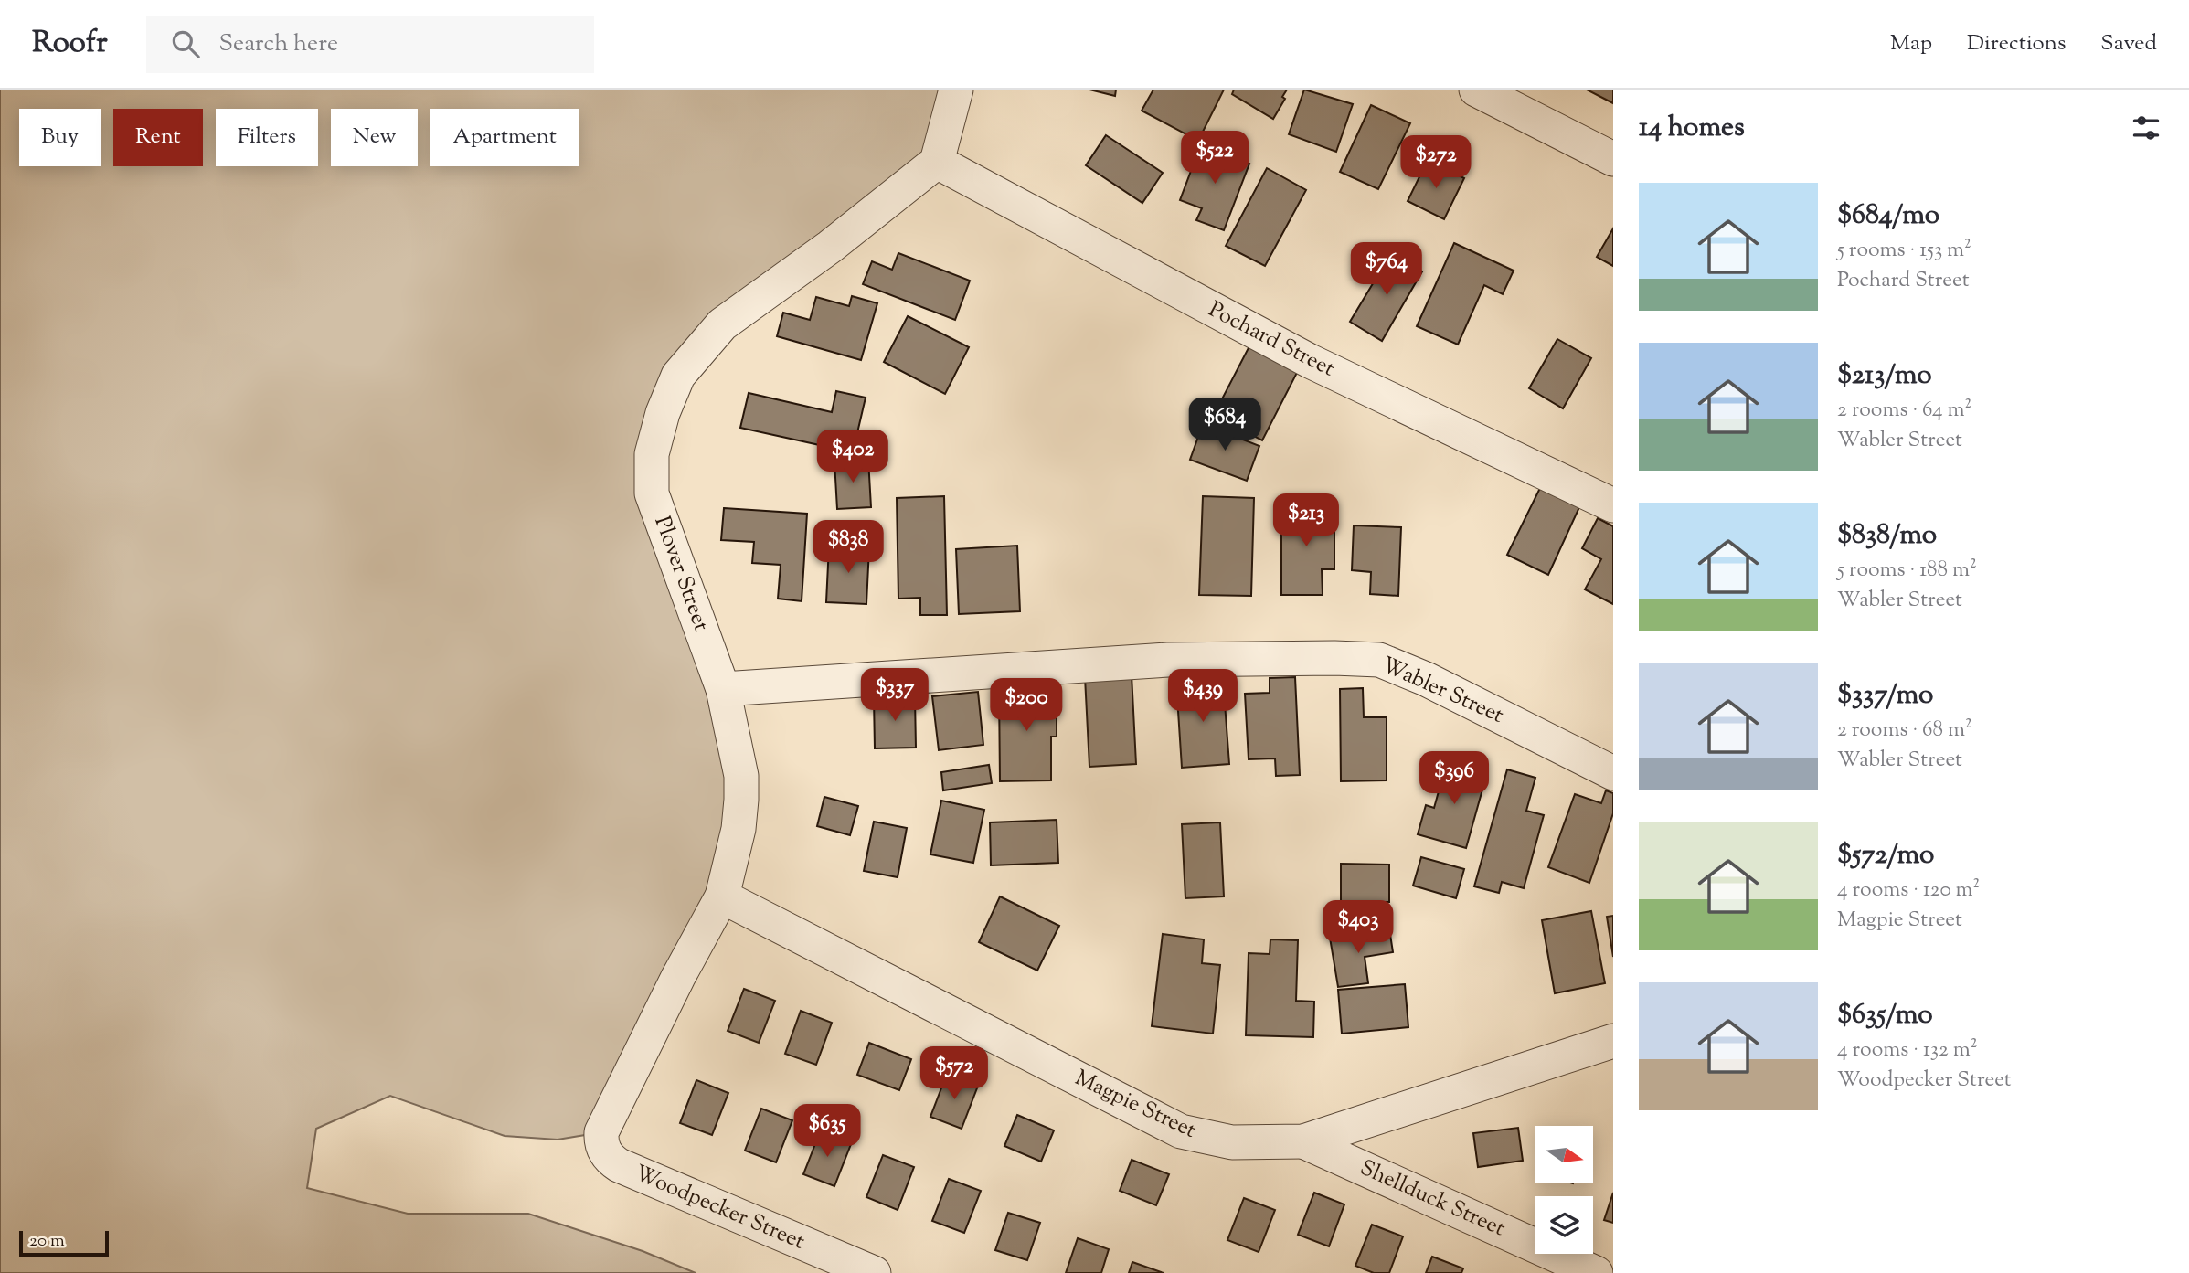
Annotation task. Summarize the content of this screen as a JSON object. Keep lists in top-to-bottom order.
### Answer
{
  "streets": {
    "street": [
      "Pochard Street",
      "Plover Street",
      "Wabler Street",
      "Magpie Street",
      "Shellduck Street",
      "Woodpecker Street"
    ]
  },
  "crossings": [
    ["Pochard Street", "Plover Street"],
    ["Plover Street", "Wabler Street"],
    ["Plover Street", "Magpie Street"],
    ["Plover Street", "Woodpecker Street"],
    ["Magpie Street", "Shellduck Street"]
  ],
  "scale_bar": "20 m",
  "north": "right",
  "page": {
    "header": "Roofr",
    "search": "Search here",
    "nav": ["Map", "Directions", "Saved"],
    "heading": "14 homes",
    "chip": [
      "Buy",
      "Rent",
      "Filters",
      "New",
      "Apartment"
    ],
    "price": [
      "$522",
      "$272",
      "$764",
      "$684",
      "$402",
      "$213",
      "$838",
      "$337",
      "$439",
      "$200",
      "$396",
      "$403",
      "$572",
      "$635"
    ],
    "list": [
      {
        "name": "$684/mo",
        "note": "5 rooms · 153 m² · Pochard Street"
      },
      {
        "name": "$213/mo",
        "note": "2 rooms · 64 m² · Wabler Street"
      },
      {
        "name": "$838/mo",
        "note": "5 rooms · 188 m² · Wabler Street"
      },
      {
        "name": "$337/mo",
        "note": "2 rooms · 68 m² · Wabler Street"
      },
      {
        "name": "$572/mo",
        "note": "4 rooms · 120 m² · Magpie Street"
      },
      {
        "name": "$635/mo",
        "note": "4 rooms · 132 m² · Woodpecker Street"
      }
    ],
    "scale": "20 m"
  }
}
